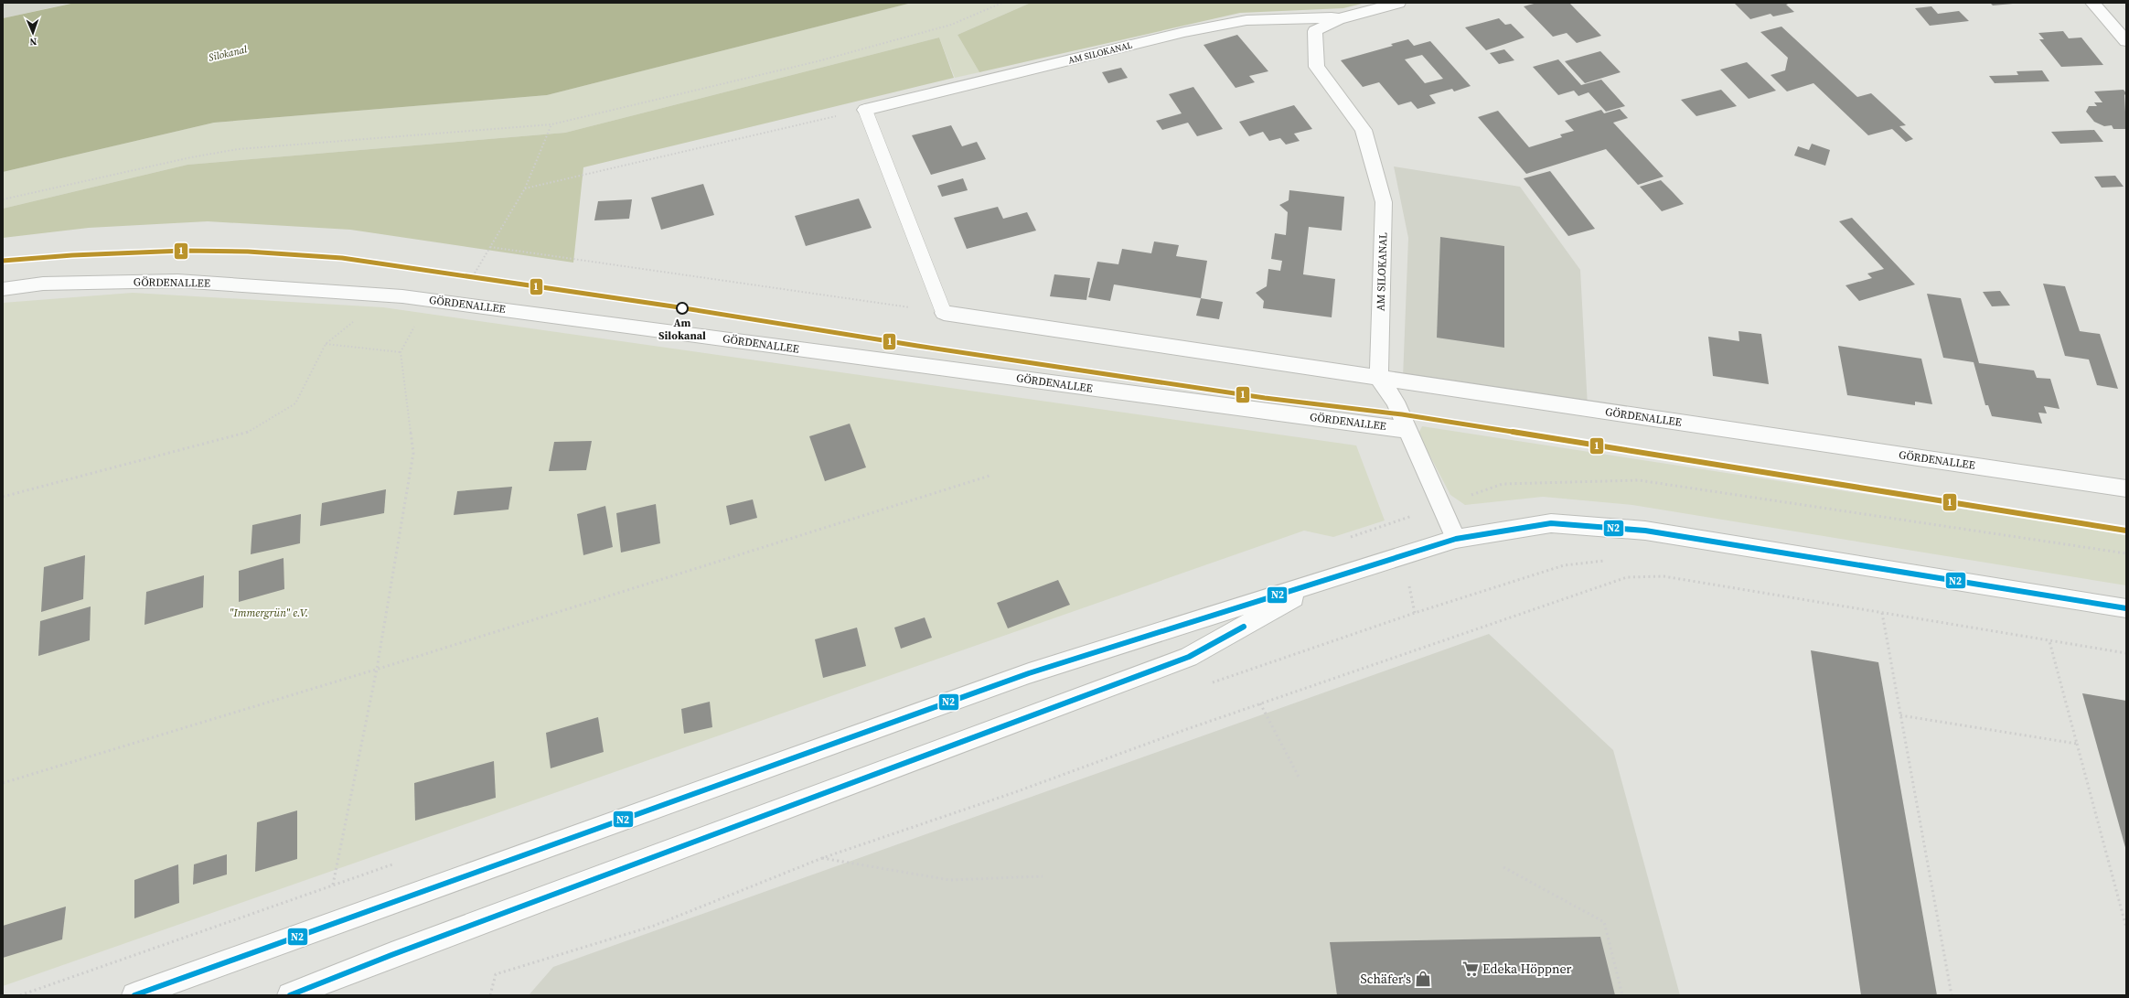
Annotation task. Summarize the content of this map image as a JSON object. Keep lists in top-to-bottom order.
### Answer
{
  "streets": {
    "street": ["AM SILOKANAL", "GÖRDENALLEE"]
  },
  "crossings": [
    ["AM SILOKANAL", "GÖRDENALLEE"]
  ],
  "water": ["Silokanal"],
  "parks": ["\"Immergrün\" e.V."],
  "places": {
    "other": ["Am Silokanal"],
    "supermarket": ["Edeka Höppner"],
    "shop": ["Schäfer's"]
  },
  "lines": ["transit line 1", "transit line N2"],
  "north": "bottom"
}
